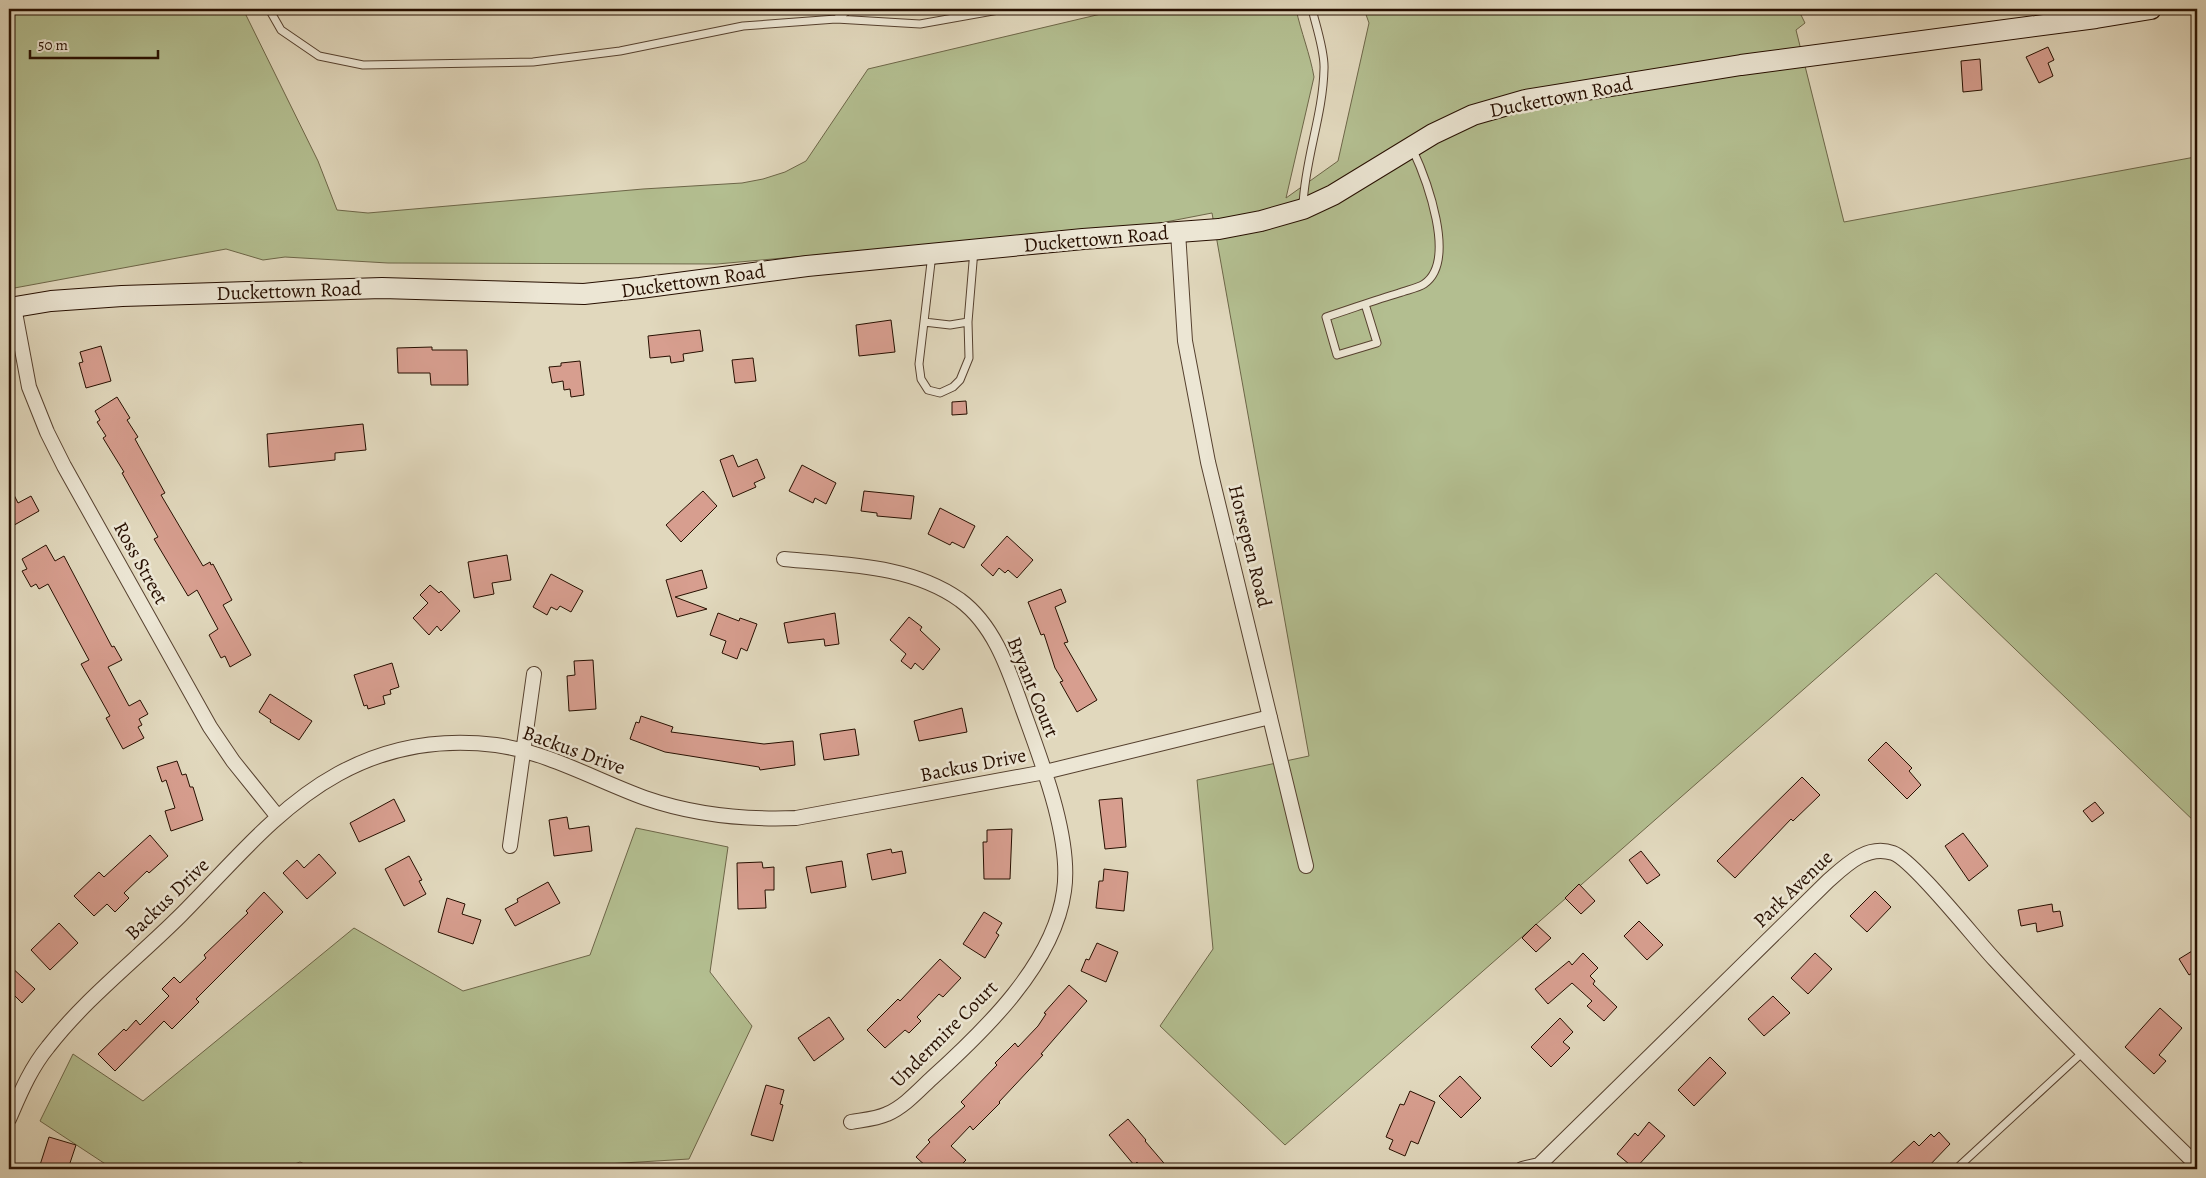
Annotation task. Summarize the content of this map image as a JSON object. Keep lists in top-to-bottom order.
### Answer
{
  "streets": {
    "street": [
      "Duckettown Road",
      "Horsepen Road",
      "Ross Street",
      "Bryant Court",
      "Backus Drive",
      "Park Avenue",
      "Undermire Court"
    ]
  },
  "crossings": [
    ["Duckettown Road", "Horsepen Road"],
    ["Duckettown Road", "Ross Street"],
    ["Horsepen Road", "Backus Drive"],
    ["Ross Street", "Backus Drive"],
    ["Bryant Court", "Backus Drive"],
    ["Bryant Court", "Undermire Court"],
    ["Backus Drive", "Undermire Court"]
  ],
  "scale_bar": "50 m"
}
